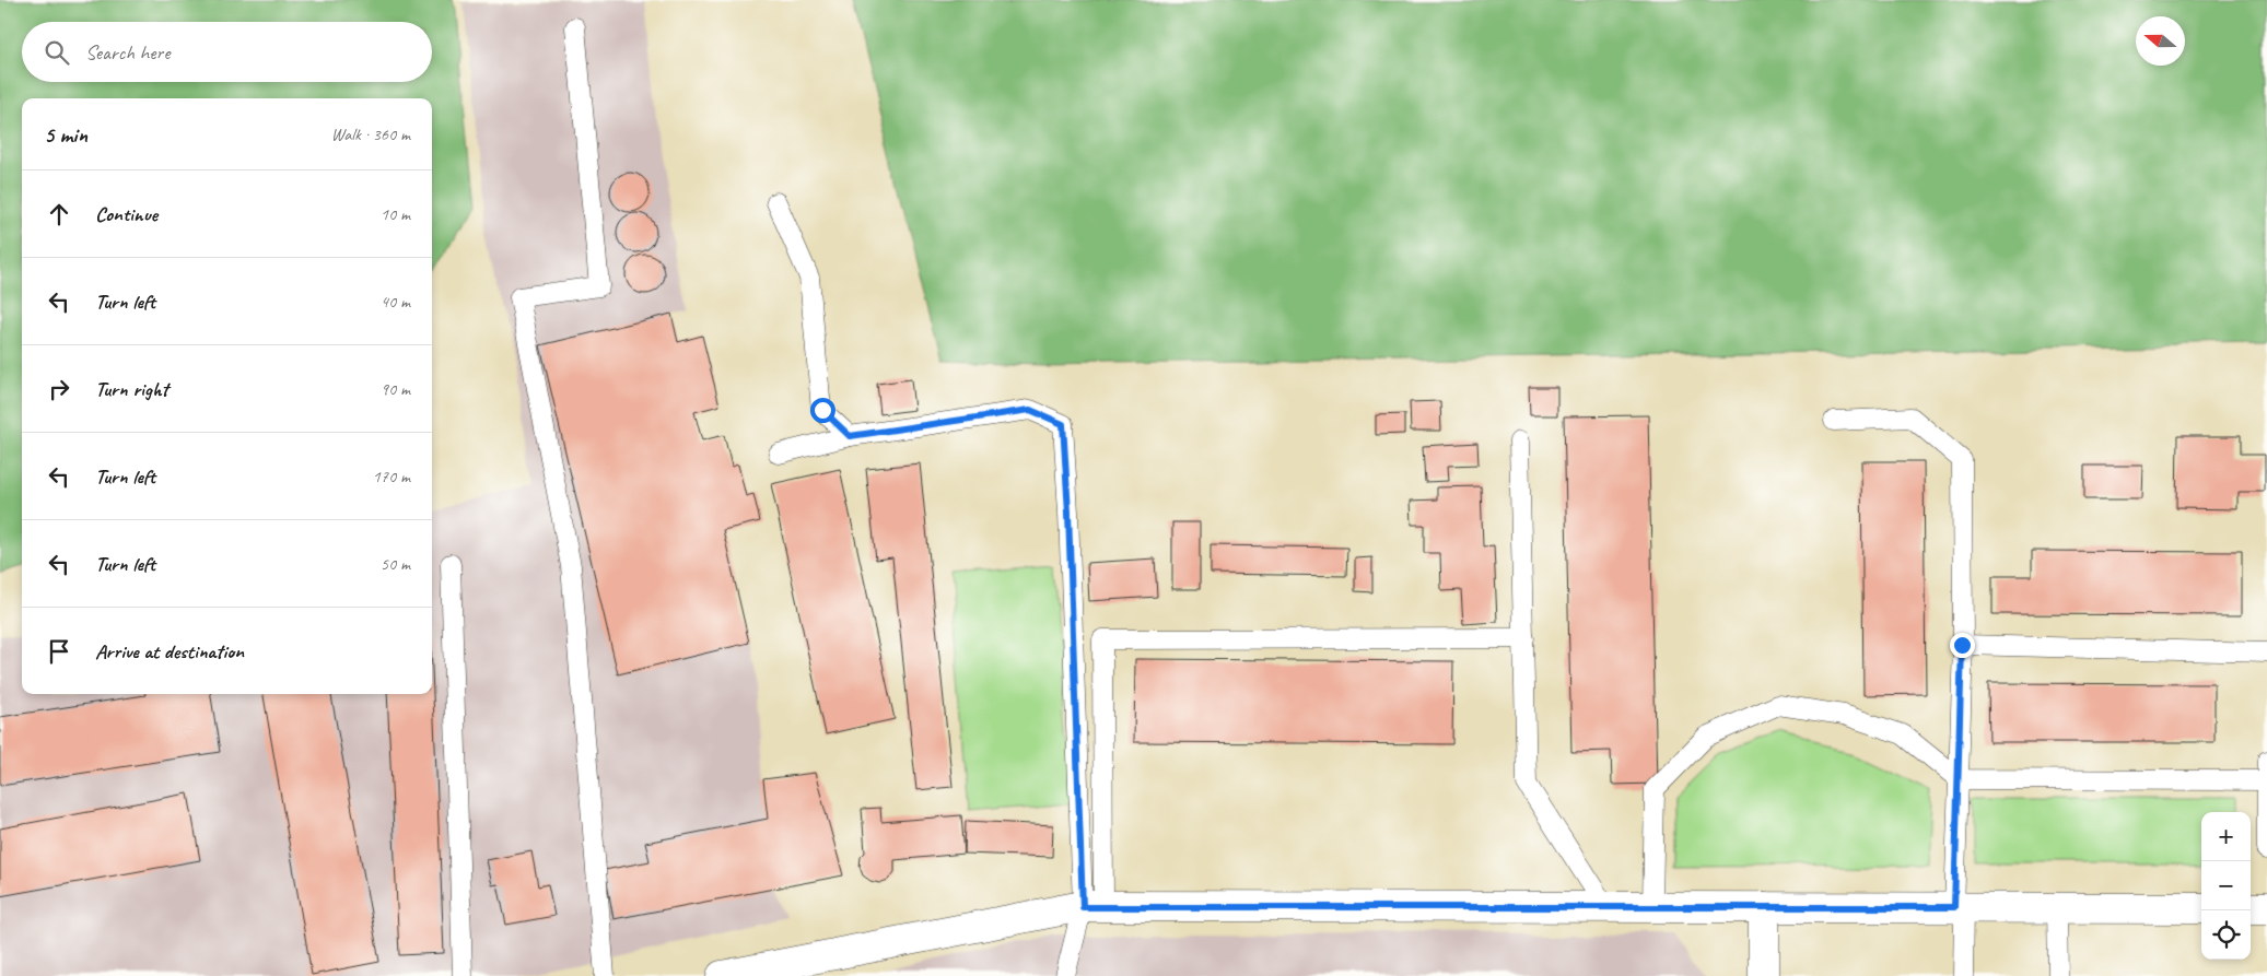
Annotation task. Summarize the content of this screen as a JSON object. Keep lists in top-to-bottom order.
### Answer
{
  "north": "left",
  "page": {
    "search": "Search here",
    "heading": ["5 min", "Walk · 360 m"],
    "list": [
      ["Continue", "10 m"],
      ["Turn left", "40 m"],
      ["Turn right", "90 m"],
      ["Turn left", "170 m"],
      ["Turn left", "50 m"],
      "Arrive at destination"
    ],
    "map_buttons": ["+", "−"]
  }
}
